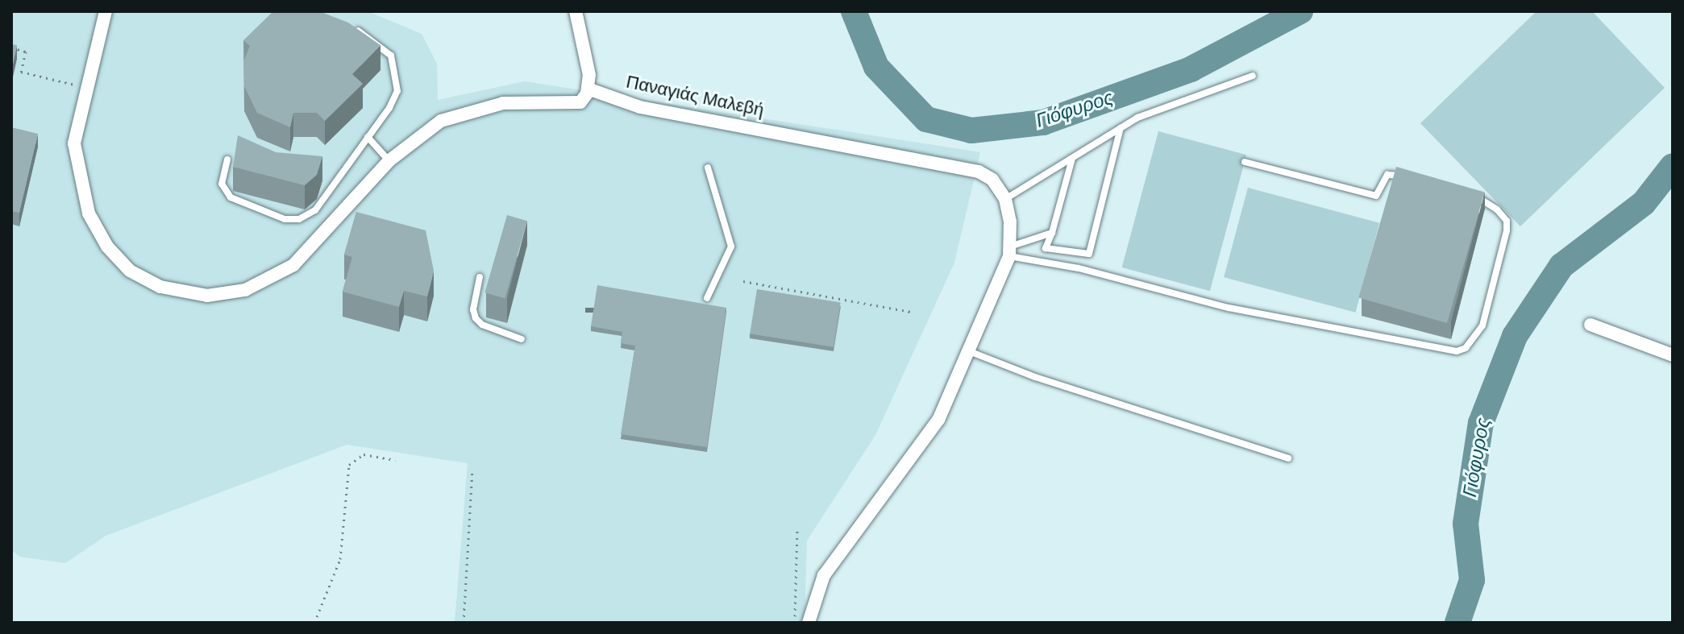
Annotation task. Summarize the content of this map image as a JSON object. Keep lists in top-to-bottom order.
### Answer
{
  "streets": {
    "street": ["Παναγιάς Μαλεβή"]
  },
  "water": ["Γιόφυρος"]
}
